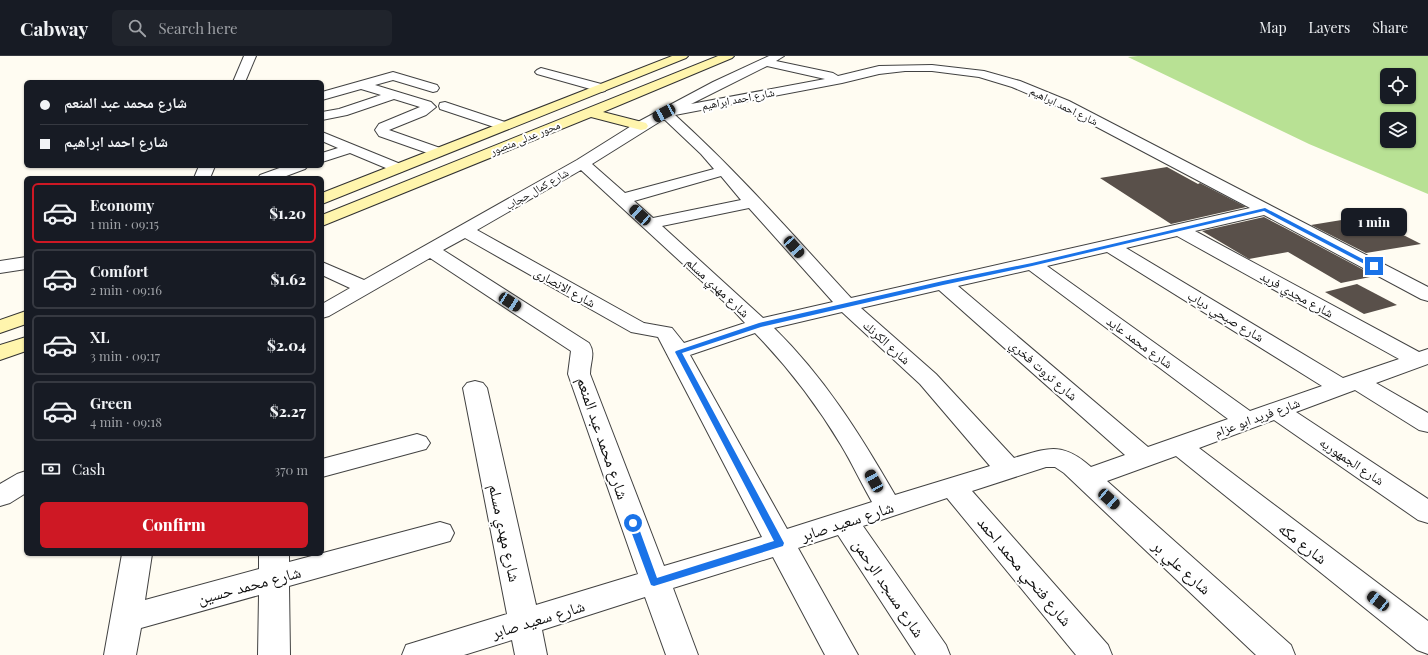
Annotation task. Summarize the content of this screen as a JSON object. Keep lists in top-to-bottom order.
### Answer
{
  "streets": {
    "main road": ["محور عدلى منصور"],
    "street": [
      "شارع احمد ابراهيم",
      "شارع كمال حجاب",
      "شارع الانصارى",
      "شارع مهدي مسلم",
      "شارع مجدي فريد",
      "شارع صبحي دياب",
      "شارع الكرنك",
      "شارع محمد عايد",
      "شارع ثروت فخري",
      "شارع فريد ابو عزام",
      "شارع محمد عبد المنعم",
      "شارع الجمهوريه",
      "شارع سعيد صابر",
      "شارع مكه",
      "شارع علي بر",
      "شارع فتحي محمد احمد",
      "شارع محمد حسين",
      "شارع مسجد الرحمن"
    ]
  },
  "crossings": [
    ["شارع احمد ابراهيم", "شارع كمال حجاب"],
    ["شارع احمد ابراهيم", "شارع الكرنك"],
    ["شارع كمال حجاب", "شارع الانصارى"],
    ["شارع كمال حجاب", "شارع مهدي مسلم"],
    ["شارع كمال حجاب", "شارع الكرنك"],
    ["شارع كمال حجاب", "شارع محمد عبد المنعم"],
    ["شارع مهدي مسلم", "شارع سعيد صابر"],
    ["شارع مجدي فريد", "شارع فريد ابو عزام"],
    ["شارع صبحي دياب", "شارع فريد ابو عزام"],
    ["شارع الكرنك", "شارع سعيد صابر"],
    ["شارع محمد عايد", "شارع فريد ابو عزام"],
    ["شارع ثروت فخري", "شارع فريد ابو عزام"],
    ["شارع فريد ابو عزام", "شارع الجمهوريه"],
    ["شارع فريد ابو عزام", "شارع سعيد صابر"],
    ["شارع فريد ابو عزام", "شارع مكه"],
    ["شارع فريد ابو عزام", "شارع علي بر"],
    ["شارع محمد عبد المنعم", "شارع سعيد صابر"],
    ["شارع سعيد صابر", "شارع علي بر"],
    ["شارع سعيد صابر", "شارع فتحي محمد احمد"],
    ["شارع سعيد صابر", "شارع مسجد الرحمن"]
  ],
  "page": {
    "header": "Cabway",
    "search": "Search here",
    "nav": ["Map", "Layers", "Share"],
    "banner": ["شارع محمد عبد المنعم", "شارع احمد ابراهيم"],
    "list": [
      {
        "name": "Economy",
        "note": "1 min · 09:15",
        "value": "$1.20"
      },
      {
        "name": "Comfort",
        "note": "2 min · 09:16",
        "value": "$1.62"
      },
      {
        "name": "XL",
        "note": "3 min · 09:17",
        "value": "$2.04"
      },
      {
        "name": "Green",
        "note": "4 min · 09:18",
        "value": "$2.27"
      }
    ],
    "bubble": "1 min",
    "pay": ["Cash", "370 m"],
    "buttons": "Confirm"
  }
}
